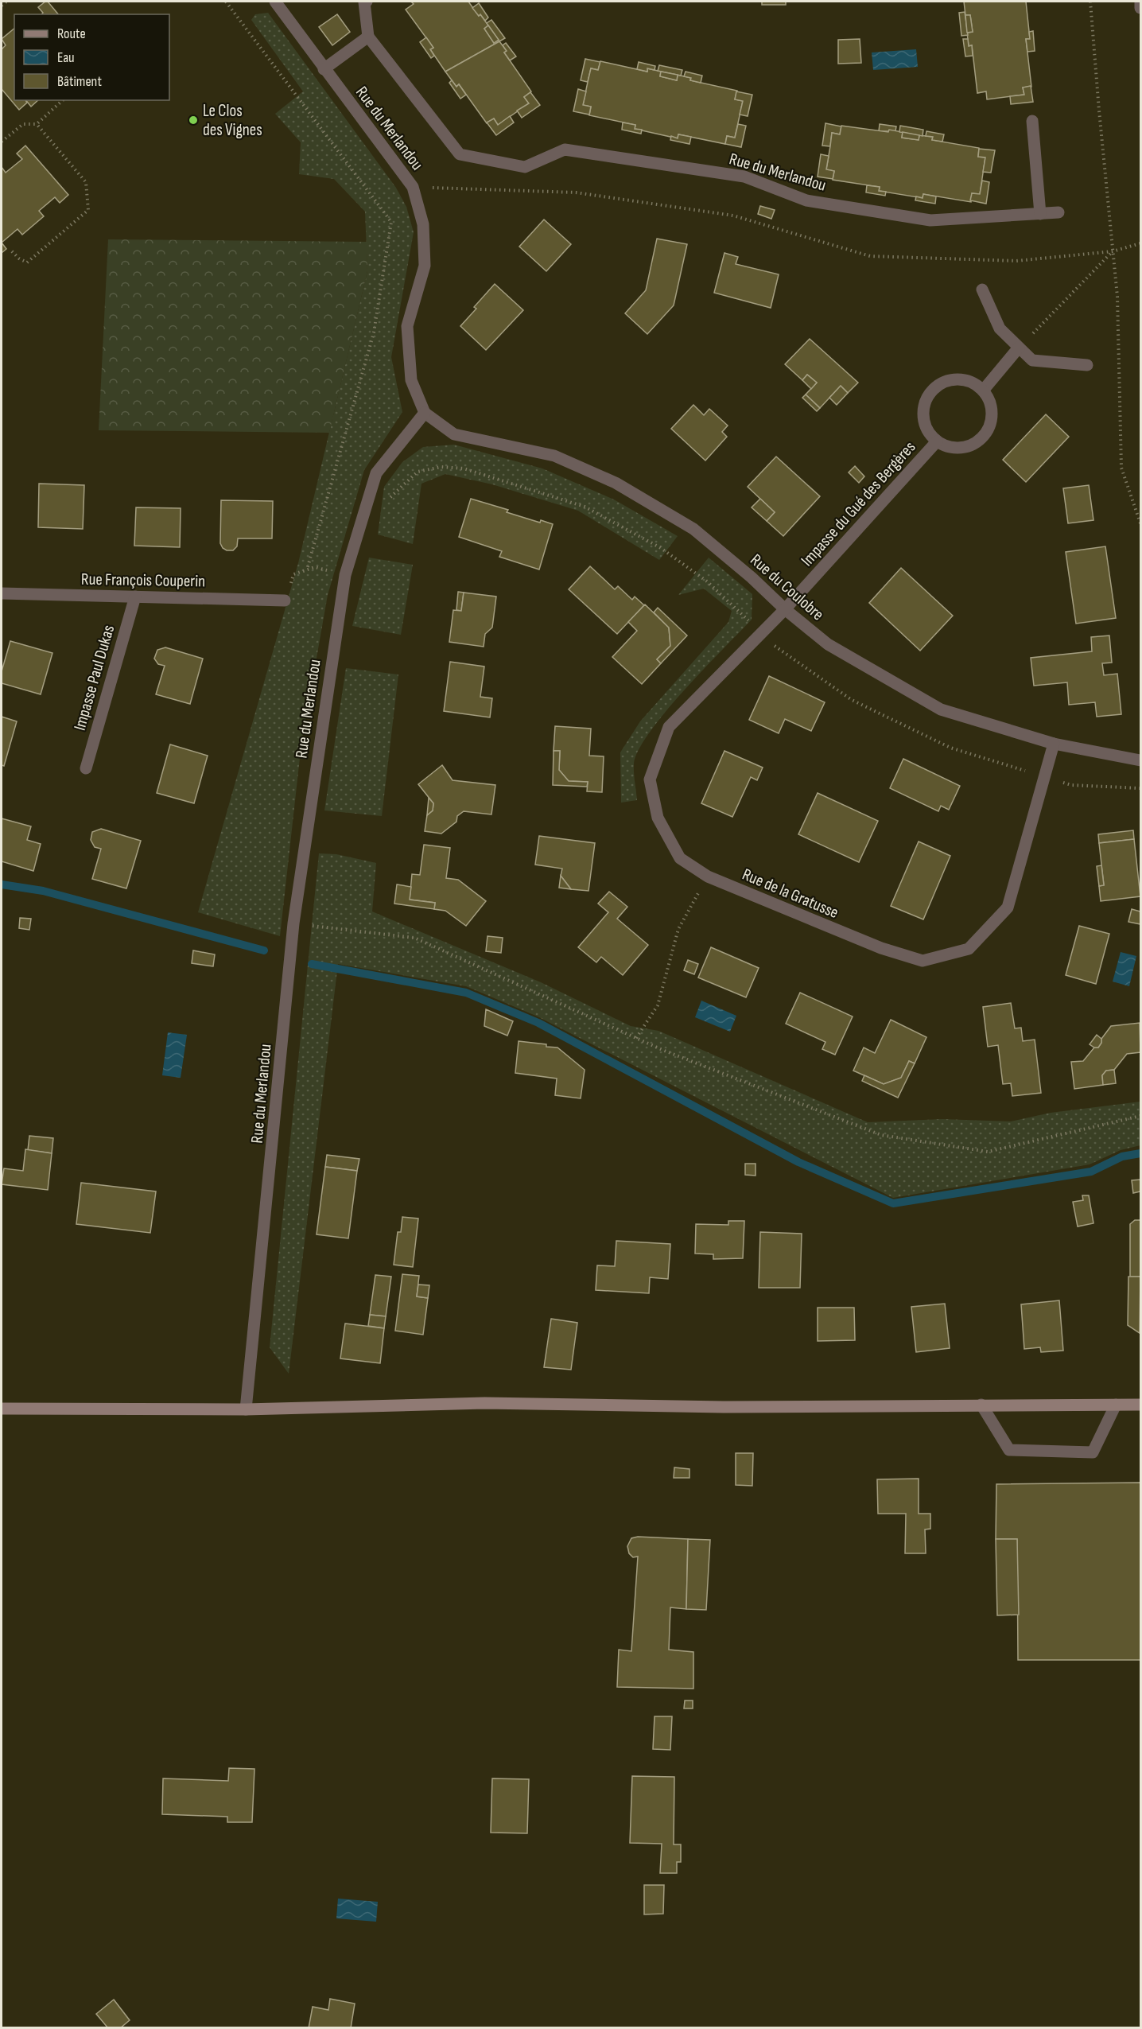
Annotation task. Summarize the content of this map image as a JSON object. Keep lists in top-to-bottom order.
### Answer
{
  "streets": {
    "street": [
      "Rue du Merlandou",
      "Impasse du Gué des Bergères",
      "Rue François Couperin",
      "Rue du Coulobre",
      "Impasse Paul Dukas",
      "Rue de la Gratusse"
    ]
  },
  "crossings": [
    ["Rue du Merlandou", "Rue du Coulobre"],
    ["Impasse du Gué des Bergères", "Rue du Coulobre"],
    ["Impasse du Gué des Bergères", "Rue de la Gratusse"],
    ["Rue François Couperin", "Impasse Paul Dukas"],
    ["Rue du Coulobre", "Rue de la Gratusse"]
  ],
  "places": ["Le Clos des Vignes"],
  "legend": ["Route", "Eau", "Bâtiment"]
}
